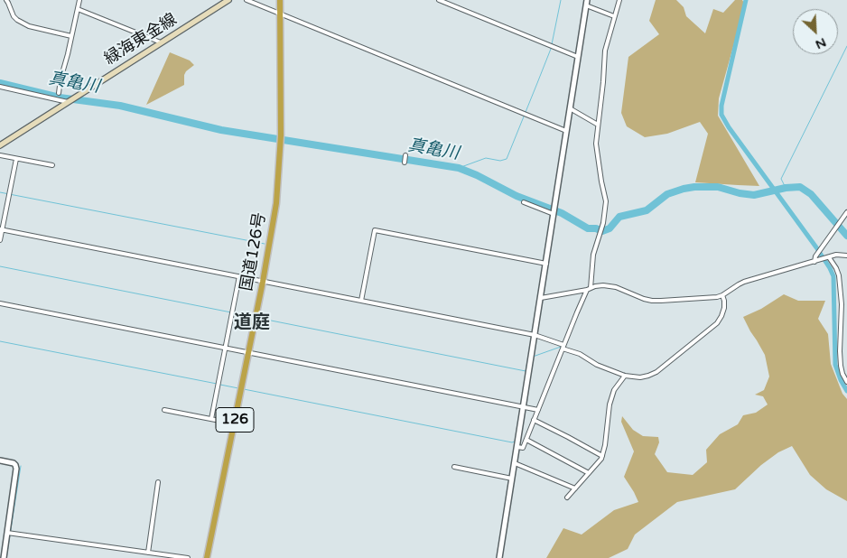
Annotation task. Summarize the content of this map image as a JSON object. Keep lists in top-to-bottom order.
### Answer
{
  "streets": {
    "highway": ["国道126号", "126"],
    "main road": ["緑海東金線"]
  },
  "districts": ["道庭"],
  "water": ["真亀川"],
  "north": "bottom right"
}
